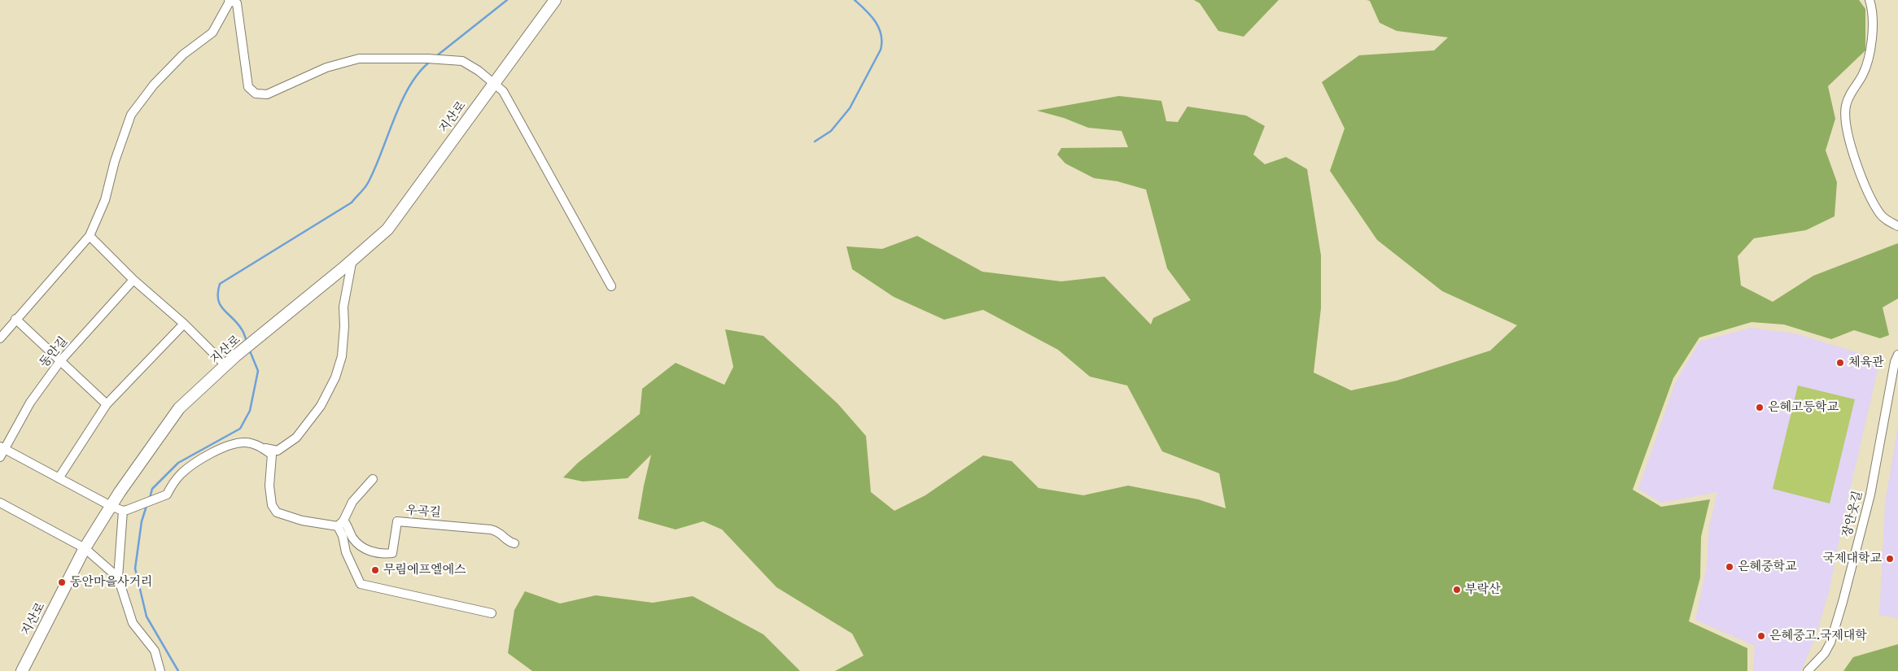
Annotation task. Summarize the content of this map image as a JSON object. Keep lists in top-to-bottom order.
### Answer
{
  "streets": {
    "main road": ["지산로"],
    "street": ["동안길", "우곡길", "장안웃길"]
  },
  "places": [
    "체육관",
    "은혜고등학교",
    "국제대학교",
    "은혜중학교",
    "무림에프엘에스",
    "동안마을사거리",
    "부락산",
    "은혜중고.국제대학"
  ]
}
